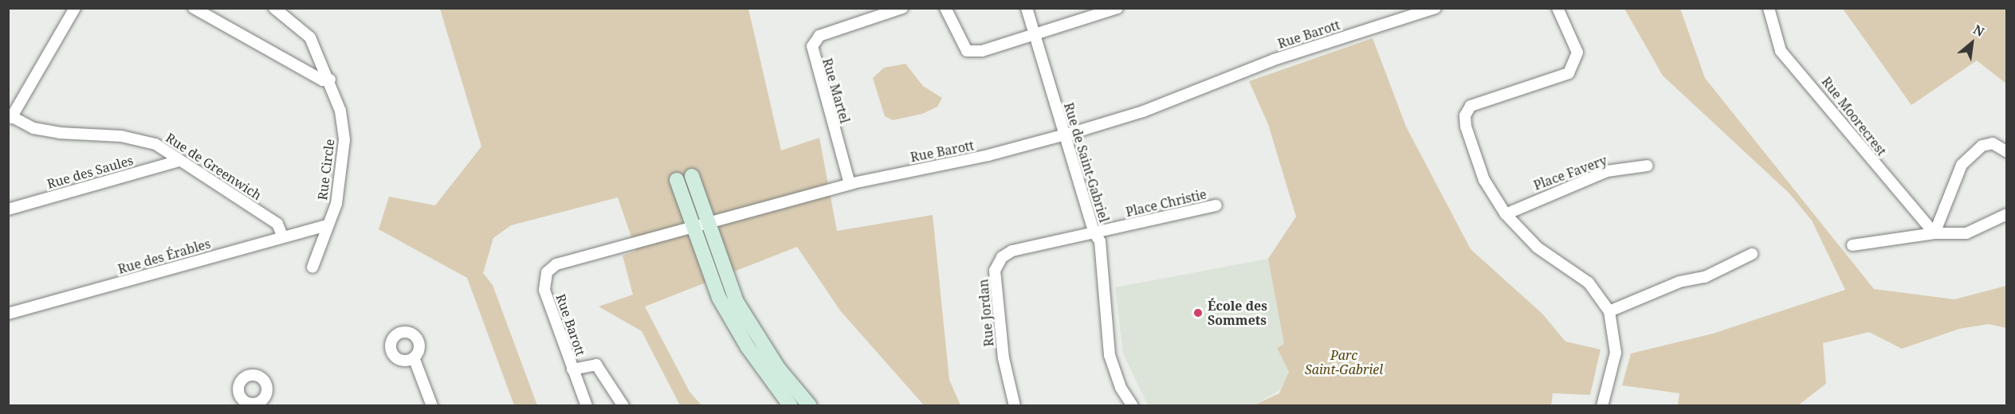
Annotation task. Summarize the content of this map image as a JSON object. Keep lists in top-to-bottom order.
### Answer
{
  "streets": {
    "street": [
      "Rue Barott",
      "Rue Martel",
      "Rue Moorecrest",
      "Rue de Saint-Gabriel",
      "Rue de Greenwich",
      "Rue Circle",
      "Rue des Saules",
      "Place Favery",
      "Place Christie",
      "Rue des Érables",
      "Rue Jordan"
    ]
  },
  "crossings": [
    ["Rue Barott", "Rue Martel"],
    ["Rue Barott", "Rue de Saint-Gabriel"],
    ["Rue de Saint-Gabriel", "Place Christie"],
    ["Rue de Saint-Gabriel", "Rue Jordan"],
    ["Rue de Greenwich", "Rue des Saules"],
    ["Rue de Greenwich", "Rue des Érables"],
    ["Rue Circle", "Rue des Érables"],
    ["Place Christie", "Rue Jordan"]
  ],
  "parks": ["Parc Saint-Gabriel"],
  "places": ["École des Sommets"],
  "north": "top right"
}
